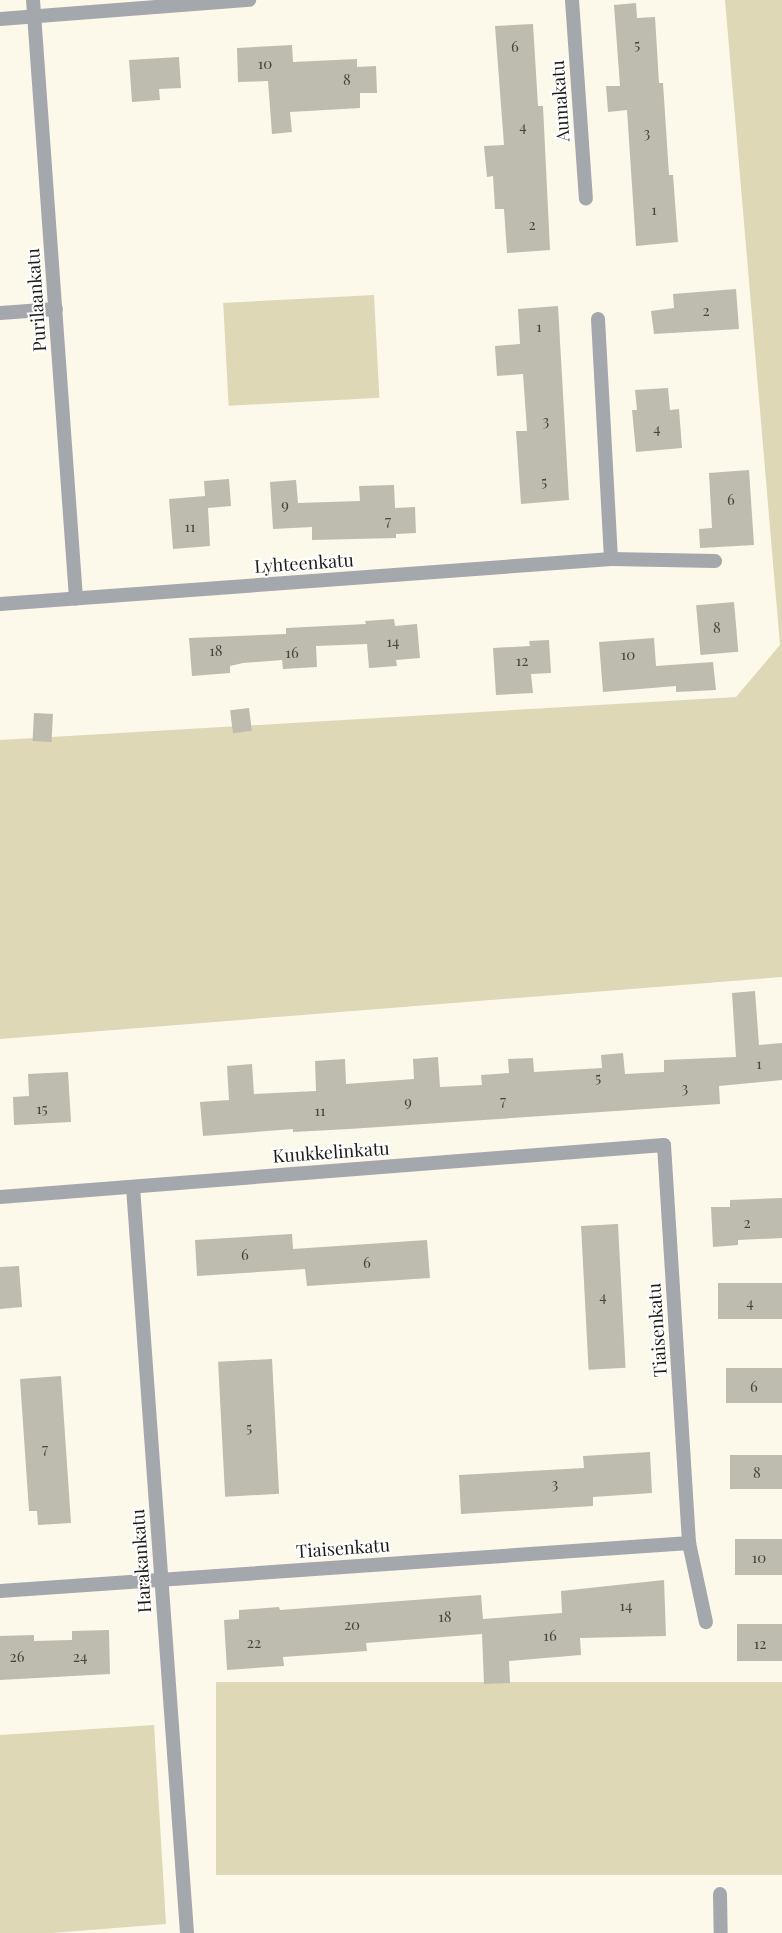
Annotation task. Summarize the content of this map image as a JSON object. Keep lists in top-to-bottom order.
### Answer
{
  "streets": {
    "street": [
      "Aumakatu",
      "Purilaankatu",
      "Lyhteenkatu",
      "Kuukkelinkatu",
      "Tiaisenkatu",
      "Harakankatu"
    ]
  },
  "crossings": [
    ["Purilaankatu", "Lyhteenkatu"],
    ["Kuukkelinkatu", "Tiaisenkatu"],
    ["Kuukkelinkatu", "Harakankatu"],
    ["Tiaisenkatu", "Harakankatu"]
  ],
  "house_numbers": [
    "5",
    "6",
    "10",
    "8",
    "4",
    "3",
    "1",
    "2",
    "2",
    "1",
    "3",
    "4",
    "5",
    "6",
    "9",
    "7",
    "11",
    "8",
    "14",
    "18",
    "16",
    "10",
    "12",
    "1",
    "5",
    "3",
    "7",
    "9",
    "15",
    "11",
    "2",
    "6",
    "6",
    "4",
    "4",
    "6",
    "5",
    "7",
    "8",
    "3",
    "10",
    "14",
    "18",
    "20",
    "16",
    "22",
    "12",
    "26",
    "24"
  ]
}
